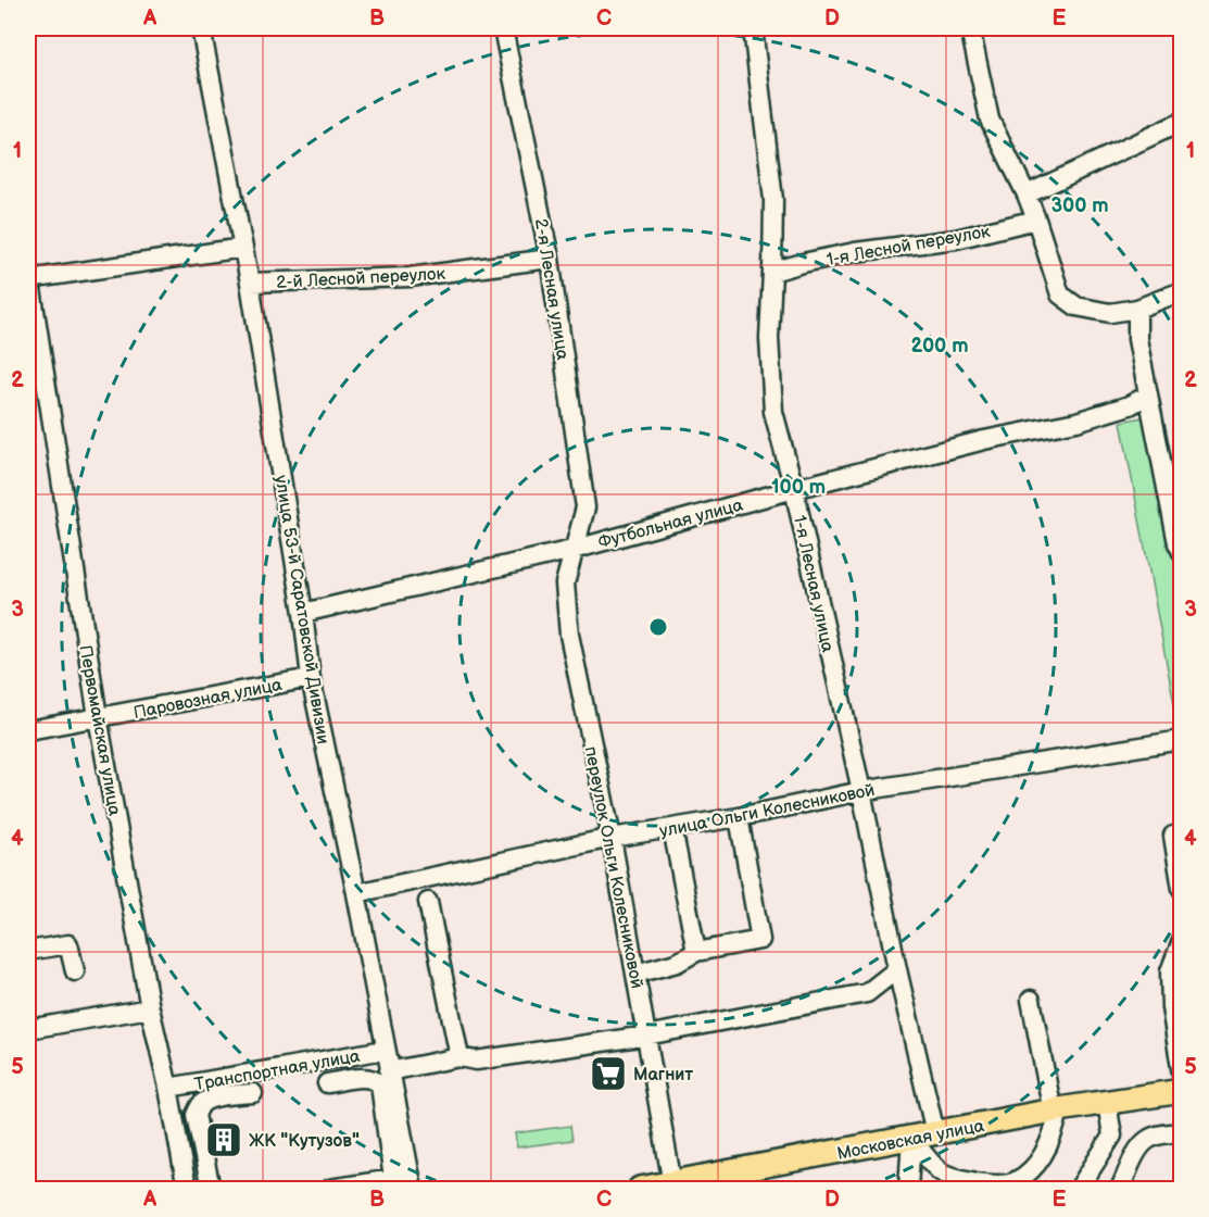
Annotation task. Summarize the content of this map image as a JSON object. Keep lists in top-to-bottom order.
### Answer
{
  "streets": {
    "main road": ["Московская улица"],
    "street": [
      "1-я Лесной переулок",
      "2-й Лесной переулок",
      "2-я Лесная улица",
      "Футбольная улица",
      "1-я Лесная улица",
      "улица 53-й Саратовской Дивизии",
      "Паровозная улица",
      "Первомайская улица",
      "улица Ольги Колесниковой",
      "переулок Ольги Колесниковой",
      "Транспортная улица"
    ]
  },
  "crossings": [
    ["1-я Лесной переулок", "1-я Лесная улица"],
    ["2-й Лесной переулок", "2-я Лесная улица"],
    ["2-й Лесной переулок", "улица 53-й Саратовской Дивизии"],
    ["2-я Лесная улица", "Футбольная улица"],
    ["2-я Лесная улица", "переулок Ольги Колесниковой"],
    ["Футбольная улица", "1-я Лесная улица"],
    ["Футбольная улица", "улица 53-й Саратовской Дивизии"],
    ["Футбольная улица", "переулок Ольги Колесниковой"],
    ["1-я Лесная улица", "улица Ольги Колесниковой"],
    ["1-я Лесная улица", "Московская улица"],
    ["улица 53-й Саратовской Дивизии", "Паровозная улица"],
    ["улица 53-й Саратовской Дивизии", "улица Ольги Колесниковой"],
    ["улица 53-й Саратовской Дивизии", "Транспортная улица"],
    ["Паровозная улица", "Первомайская улица"],
    ["Первомайская улица", "Транспортная улица"],
    ["улица Ольги Колесниковой", "переулок Ольги Колесниковой"],
    ["переулок Ольги Колесниковой", "Московская улица"]
  ],
  "places": {
    "supermarket": ["Магнит"],
    "building": ["ЖК \"Кутузов\""]
  },
  "grid": {
    "columns": [
      "A",
      "B",
      "C",
      "D",
      "E"
    ],
    "rows": [
      "1",
      "2",
      "3",
      "4",
      "5"
    ]
  },
  "rings": ["300 m", "200 m", "100 m"]
}
